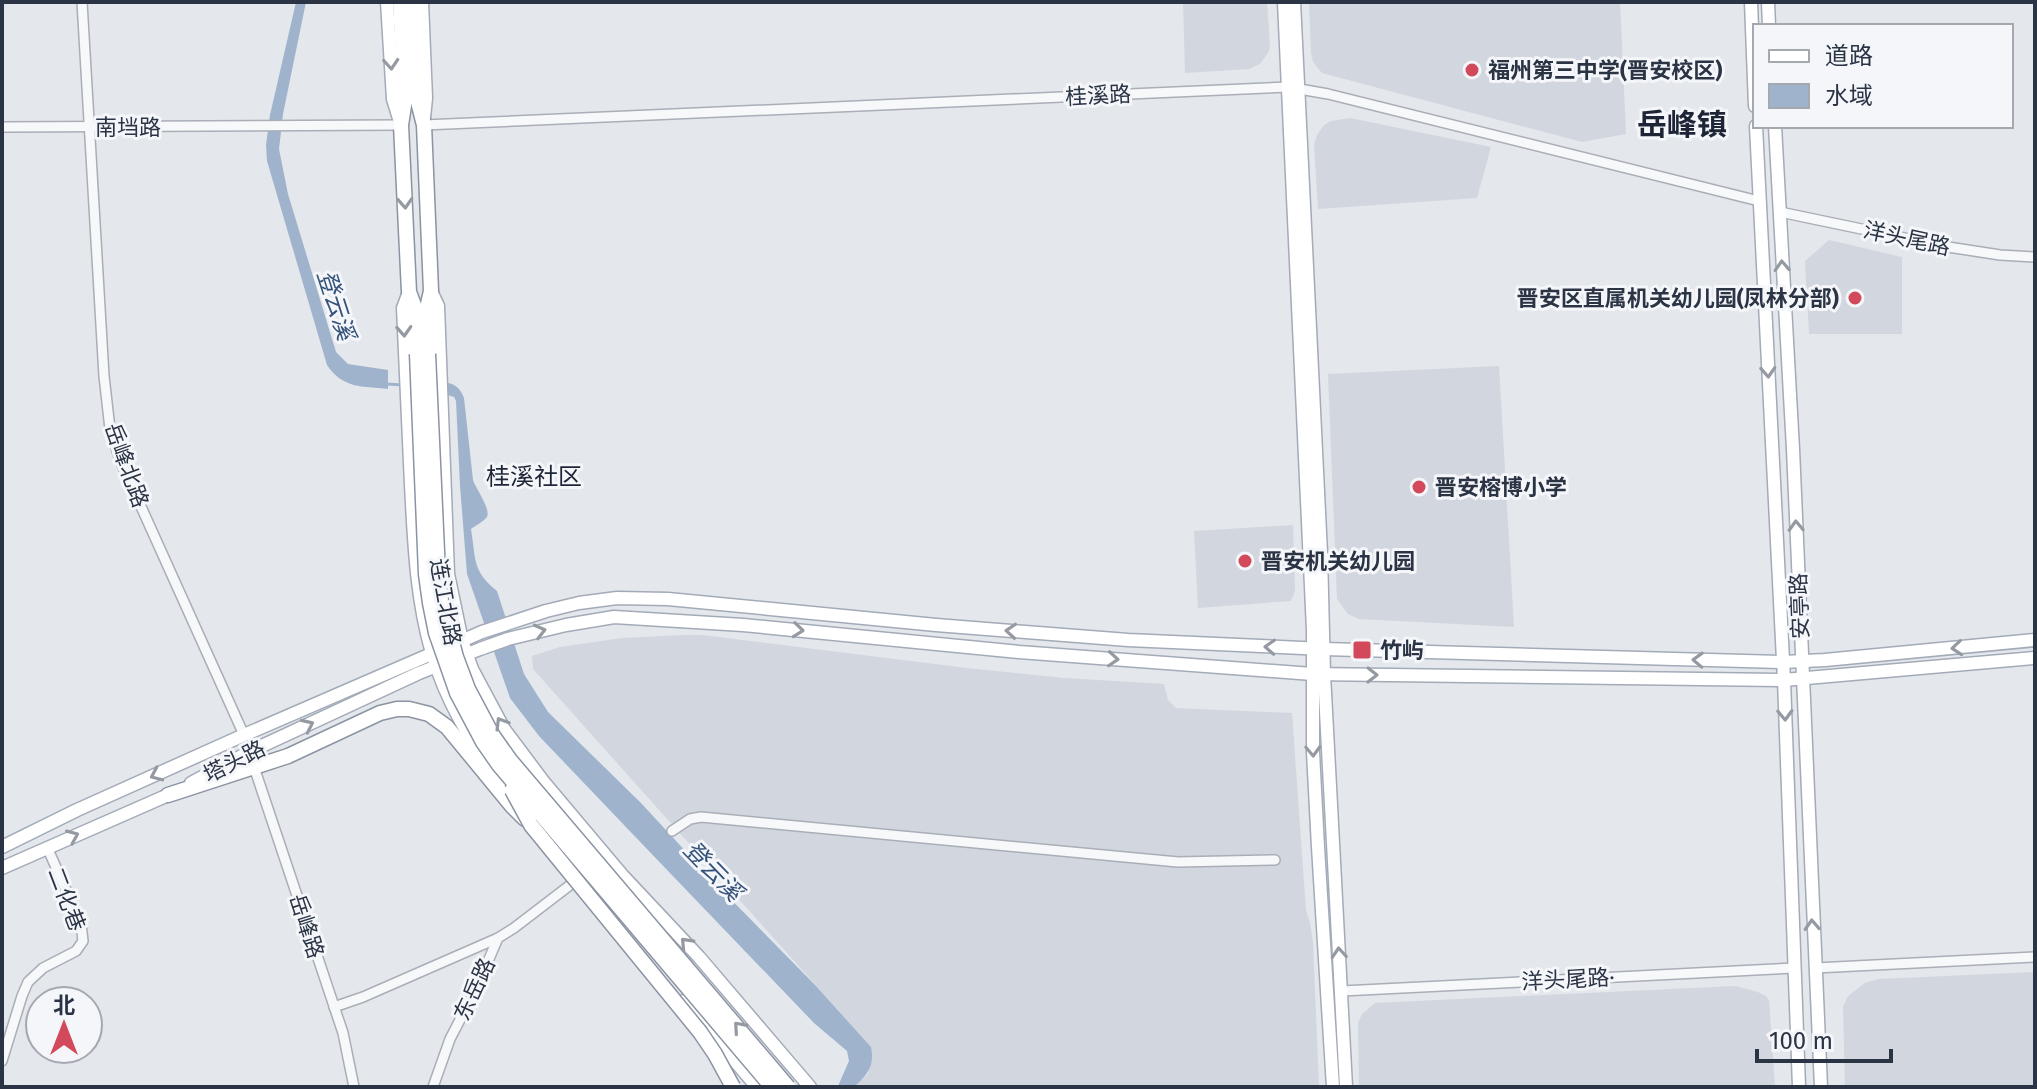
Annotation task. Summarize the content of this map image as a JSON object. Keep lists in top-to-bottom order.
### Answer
{
  "streets": {
    "highway": ["连江北路"],
    "main road": ["安亭路", "塔头路"],
    "street": [
      "桂溪路",
      "南垱路",
      "洋头尾路",
      "岳峰北路",
      "二化巷",
      "岳峰路",
      "洋头尾路·",
      "东岳路"
    ]
  },
  "crossings": [
    ["桂溪路", "连江北路"],
    ["桂溪路", "安亭路"],
    ["南垱路", "岳峰北路"],
    ["南垱路", "连江北路"],
    ["洋头尾路", "安亭路"],
    ["岳峰北路", "塔头路"],
    ["安亭路", "塔头路"],
    ["安亭路", "洋头尾路·"],
    ["塔头路", "二化巷"]
  ],
  "districts": ["岳峰镇", "桂溪社区"],
  "water": ["登云溪"],
  "places": {
    "other": [
      "福州第三中学(晋安校区)",
      "晋安区直属机关幼儿园(凤林分部)",
      "晋安榕博小学",
      "晋安机关幼儿园"
    ],
    "transit": ["竹屿"]
  },
  "legend": ["道路", "水域"],
  "scale_bar": "100 m",
  "north": "top"
}
